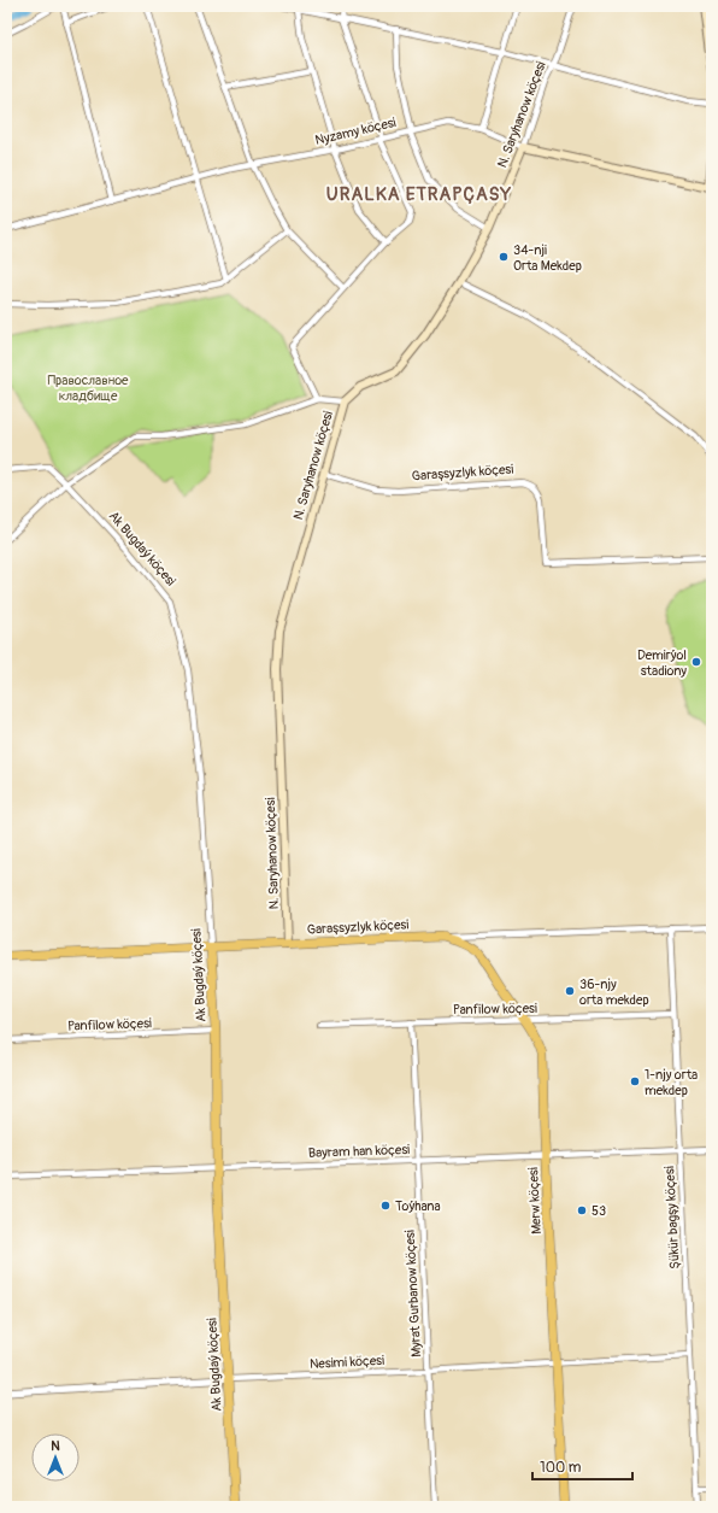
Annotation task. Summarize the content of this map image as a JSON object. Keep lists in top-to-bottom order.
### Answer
{
  "streets": {
    "main road": [
      "N. Saryhanow köçesi",
      "Nyzamy köçesi",
      "Garaşsyzlyk köçesi",
      "Ak Bugdaý köçesi",
      "Merw köçesi"
    ],
    "street": [
      "Panfilow köçesi",
      "Bayram han köçesi",
      "Şükür bagşy köçesi",
      "Myrat Gurbanow köçesi",
      "Nesimi köçesi"
    ]
  },
  "crossings": [
    ["N. Saryhanow köçesi", "Nyzamy köçesi"],
    ["N. Saryhanow köçesi", "Garaşsyzlyk köçesi"],
    ["Garaşsyzlyk köçesi", "Ak Bugdaý köçesi"],
    ["Garaşsyzlyk köçesi", "Merw köçesi"],
    ["Garaşsyzlyk köçesi", "Şükür bagşy köçesi"],
    ["Ak Bugdaý köçesi", "Panfilow köçesi"],
    ["Ak Bugdaý köçesi", "Bayram han köçesi"],
    ["Ak Bugdaý köçesi", "Nesimi köçesi"],
    ["Panfilow köçesi", "Merw köçesi"],
    ["Panfilow köçesi", "Şükür bagşy köçesi"],
    ["Panfilow köçesi", "Myrat Gurbanow köçesi"],
    ["Bayram han köçesi", "Merw köçesi"],
    ["Bayram han köçesi", "Şükür bagşy köçesi"],
    ["Bayram han köçesi", "Myrat Gurbanow köçesi"],
    ["Merw köçesi", "Nesimi köçesi"],
    ["Şükür bagşy köçesi", "Nesimi köçesi"],
    ["Myrat Gurbanow köçesi", "Nesimi köçesi"]
  ],
  "districts": ["URALKA ETRAPÇASY"],
  "parks": ["Православное кладбище"],
  "places": [
    "34-nji Orta Mekdep",
    "Demirýol stadiony",
    "36-njy orta mekdep",
    "1-njy orta mekdep",
    "Toýhana",
    "53"
  ],
  "scale_bar": "100 m",
  "north": "top"
}
